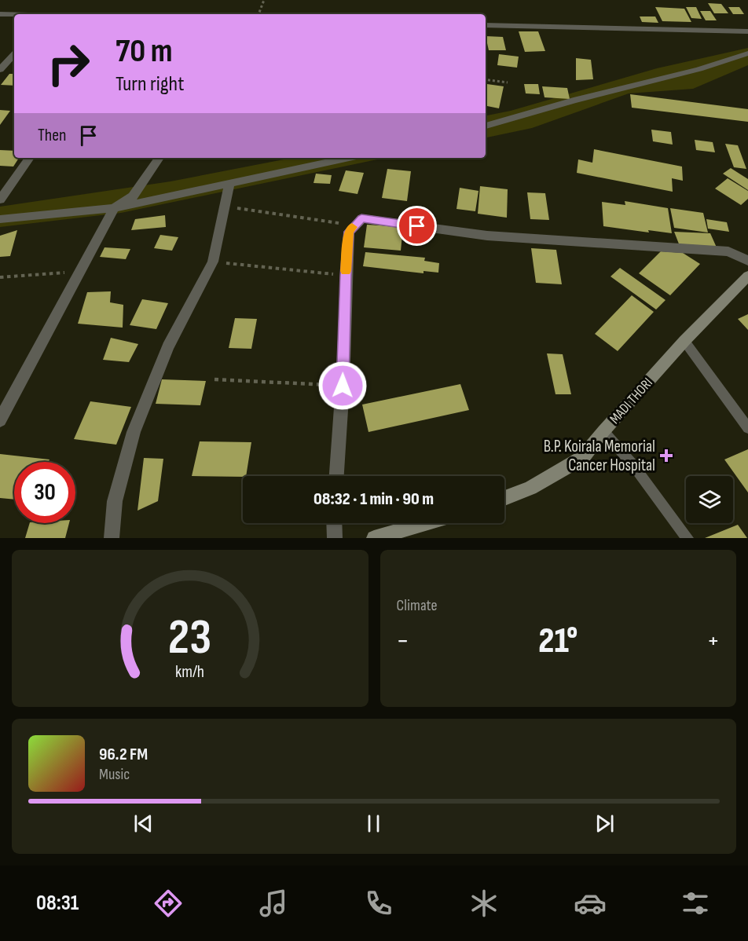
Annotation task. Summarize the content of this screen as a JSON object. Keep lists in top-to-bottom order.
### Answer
{
  "streets": {
    "main road": ["MADI THORI"]
  },
  "places": {
    "health": ["B.P. Koirala Memorial Cancer Hospital"]
  },
  "page": {
    "turn": ["70 m", "Turn right"],
    "then": "Then",
    "limit": "30",
    "trip": "08:32 · 1 min · 90 m",
    "tile": "Climate",
    "heat": ["−", "21°", "+"],
    "song": ["96.2 FM", "Music"],
    "tabs": "08:31",
    "gauge": ["23", "km/h"]
  }
}
